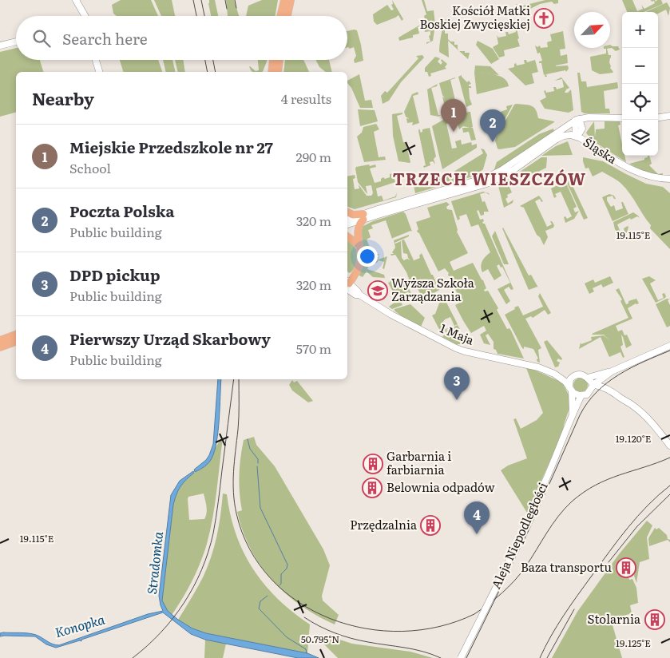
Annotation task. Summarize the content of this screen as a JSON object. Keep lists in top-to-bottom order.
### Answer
{
  "streets": {
    "street": ["Śląska", "1 Maja", "Aleja Niepodległości"]
  },
  "crossings": [
    ["1 Maja", "Aleja Niepodległości"]
  ],
  "districts": ["TRZECH WIESZCZÓW"],
  "water": ["Stradomka", "Konopka"],
  "places": {
    "church": ["Kościół Matki Boskiej Zwycięskiej"],
    "school or university": ["Wyższa Szkoła Zarządzania"],
    "building": [
      "Garbarnia i farbiarnia",
      "Belownia odpadów",
      "Przędzalnia",
      "Baza transportu",
      "Stolarnia"
    ]
  },
  "north": "top right",
  "page": {
    "map_buttons": ["+", "−"],
    "search": "Search here",
    "heading": ["Nearby", "4 results"],
    "pins": [
      "1",
      "2",
      "3",
      "4"
    ],
    "list": [
      {
        "mark": "1",
        "name": "Miejskie Przedszkole nr 27",
        "note": "School",
        "value": "290 m"
      },
      {
        "mark": "2",
        "name": "Poczta Polska",
        "note": "Public building",
        "value": "320 m"
      },
      {
        "mark": "3",
        "name": "DPD pickup",
        "note": "Public building",
        "value": "320 m"
      },
      {
        "mark": "4",
        "name": "Pierwszy Urząd Skarbowy",
        "note": "Public building",
        "value": "570 m"
      }
    ]
  },
  "coordinates": [
    "19.115°E",
    "19.120°E",
    "50.795°N",
    "19.125°E"
  ]
}
